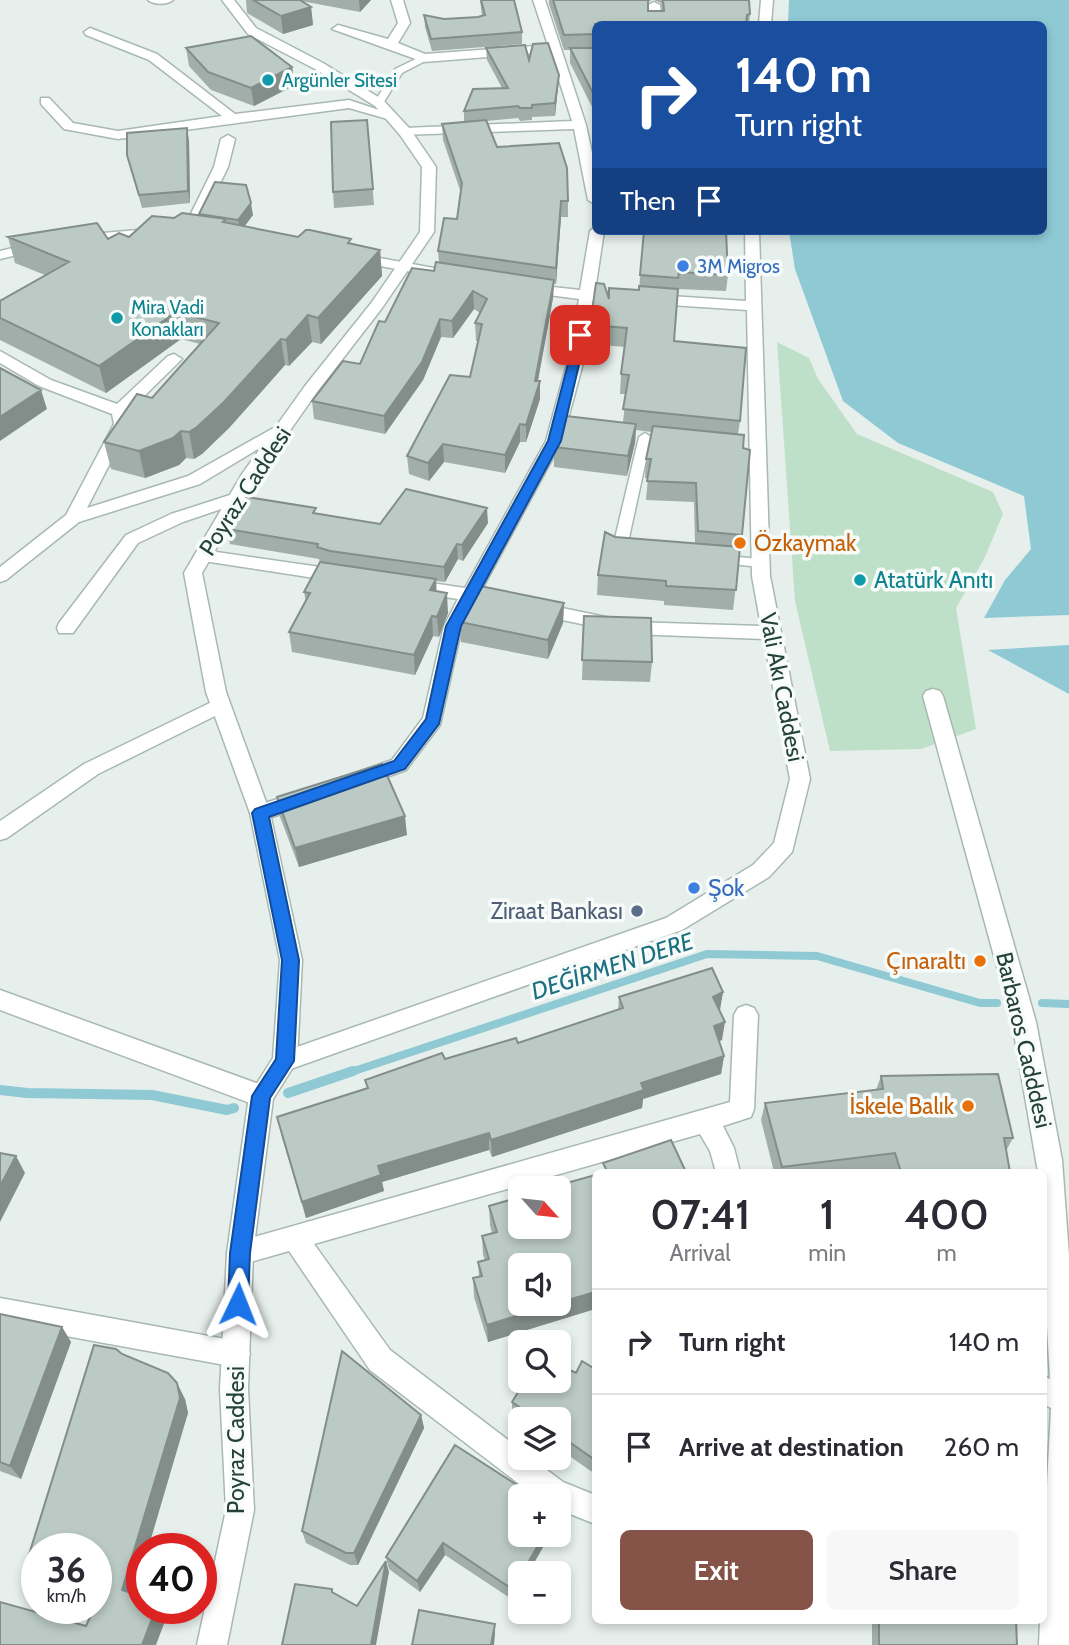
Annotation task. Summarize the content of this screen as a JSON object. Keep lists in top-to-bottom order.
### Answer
{
  "streets": {
    "street": ["Poyraz Caddesi", "Vali Akı Caddesi", "Barbaros Cadddesi"]
  },
  "crossings": [
    ["Poyraz Caddesi", "Vali Akı Caddesi"]
  ],
  "water": ["DEĞİRMEN DERE"],
  "places": [
    "Argünler Sitesi",
    "3M Migros",
    "Mira Vadi Konakları",
    "Özkaymak",
    "Atatürk Anıtı",
    "Şok",
    "Ziraat Bankası",
    "Çınaraltı",
    "İskele Balık"
  ],
  "north": "bottom right",
  "page": {
    "turn": ["140 m", "Turn right"],
    "then": "Then",
    "eta": [
      "07:41",
      "Arrival",
      "1",
      "min",
      "400",
      "m"
    ],
    "map_buttons": ["+", "−"],
    "list": [
      {
        "name": "Turn right",
        "value": "140 m"
      },
      {
        "name": "Arrive at destination",
        "value": "260 m"
      }
    ],
    "buttons": ["Exit", "Share"],
    "speed": "36 km/h",
    "limit": "40"
  }
}
